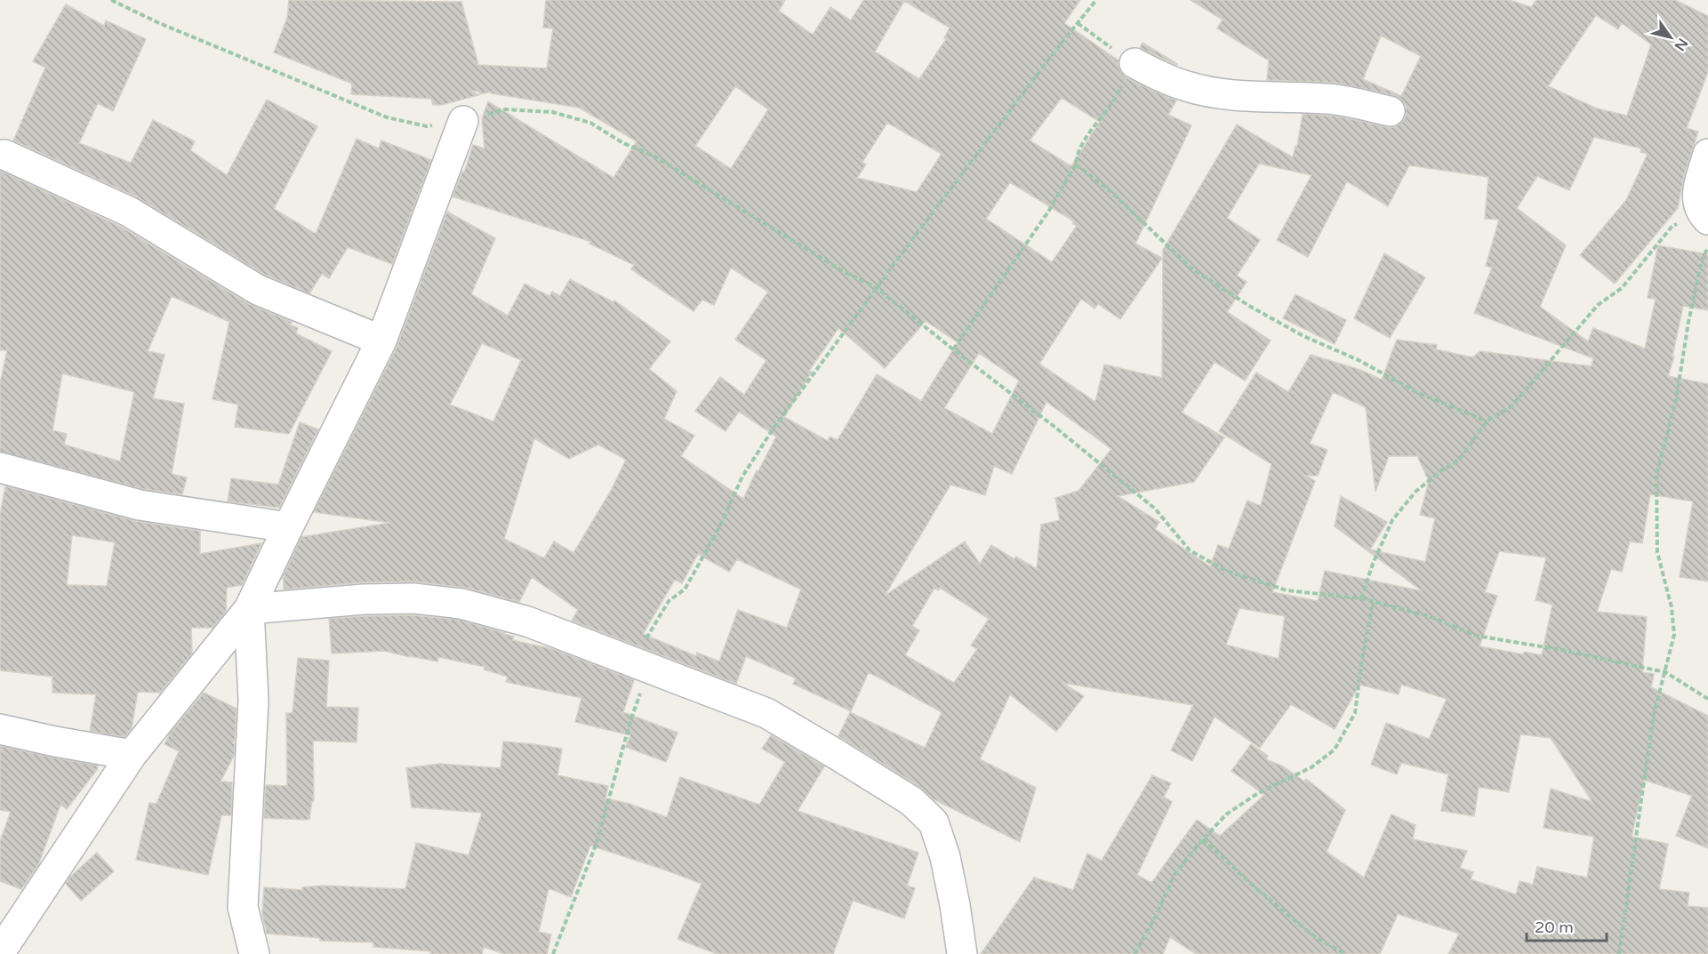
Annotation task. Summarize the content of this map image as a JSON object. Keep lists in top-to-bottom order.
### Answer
{
  "scale_bar": "20 m",
  "north": "bottom right"
}
